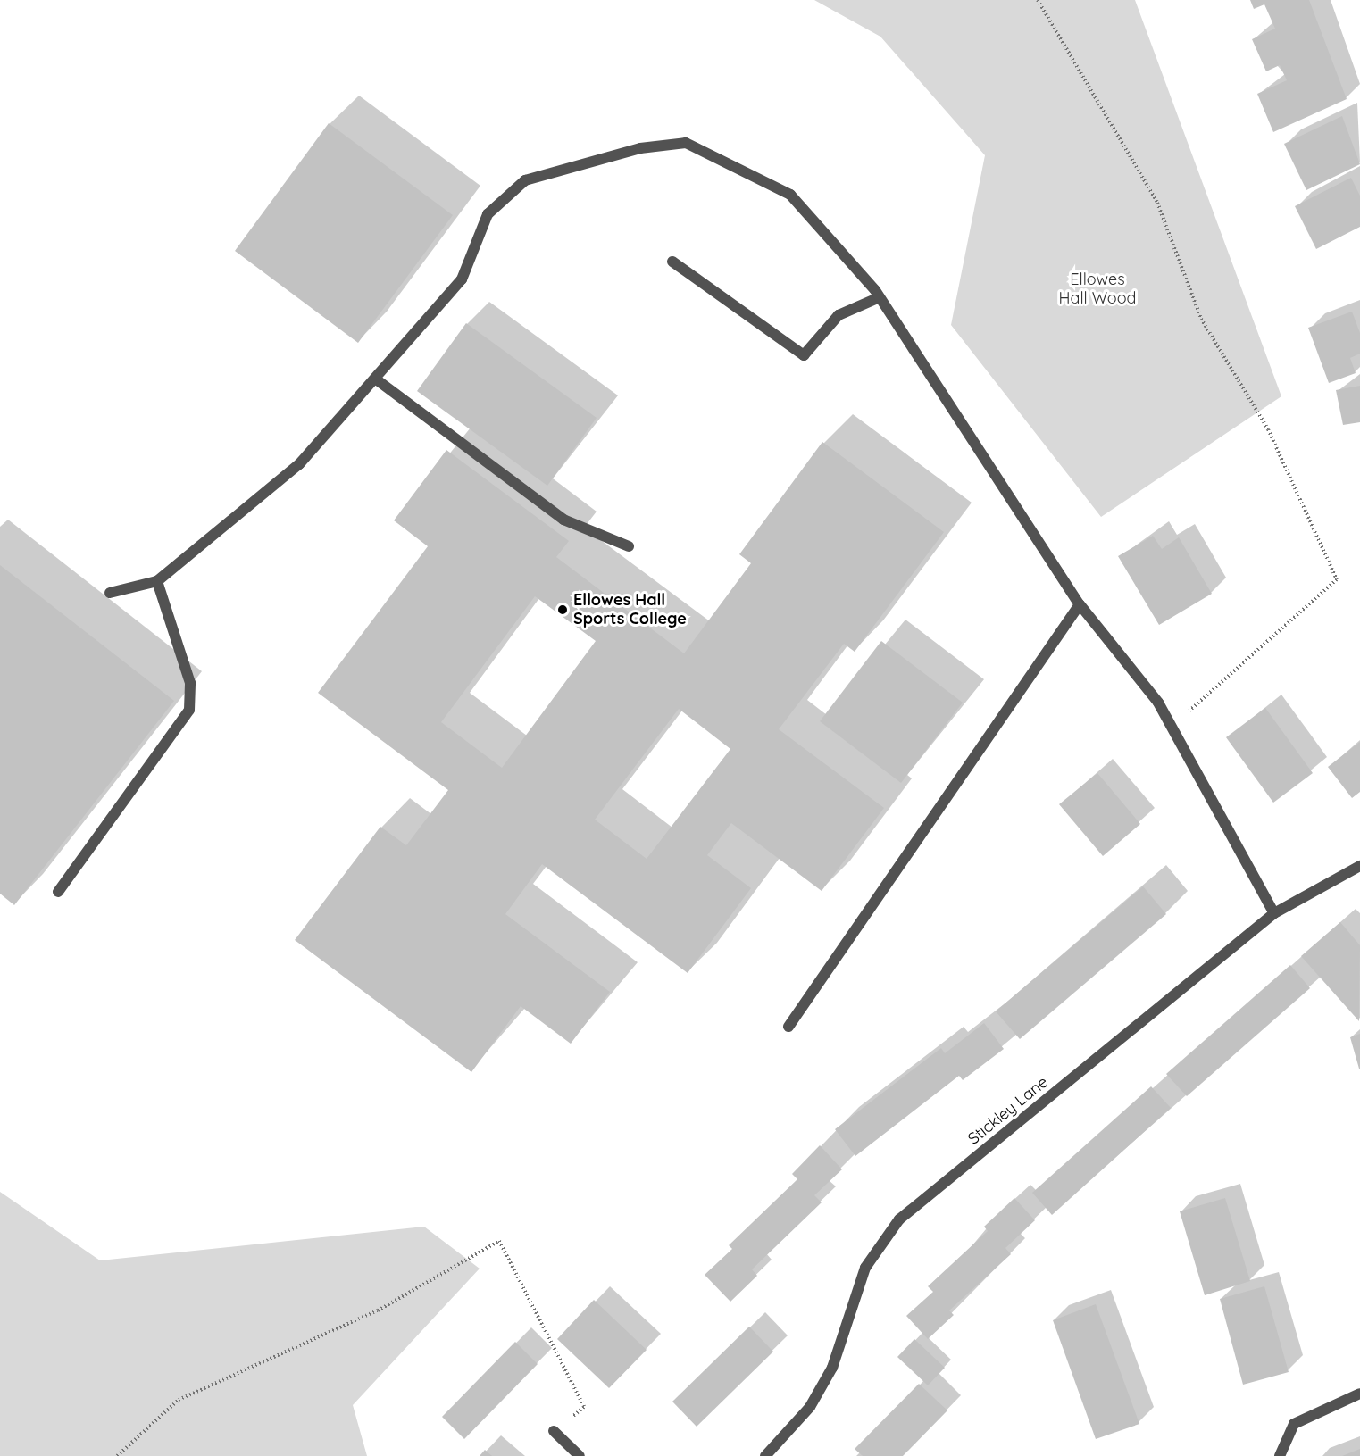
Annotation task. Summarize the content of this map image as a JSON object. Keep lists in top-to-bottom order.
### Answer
{
  "streets": {
    "street": ["Stickley Lane"]
  },
  "parks": ["Ellowes Hall Wood"],
  "places": ["Ellowes Hall Sports College"]
}
